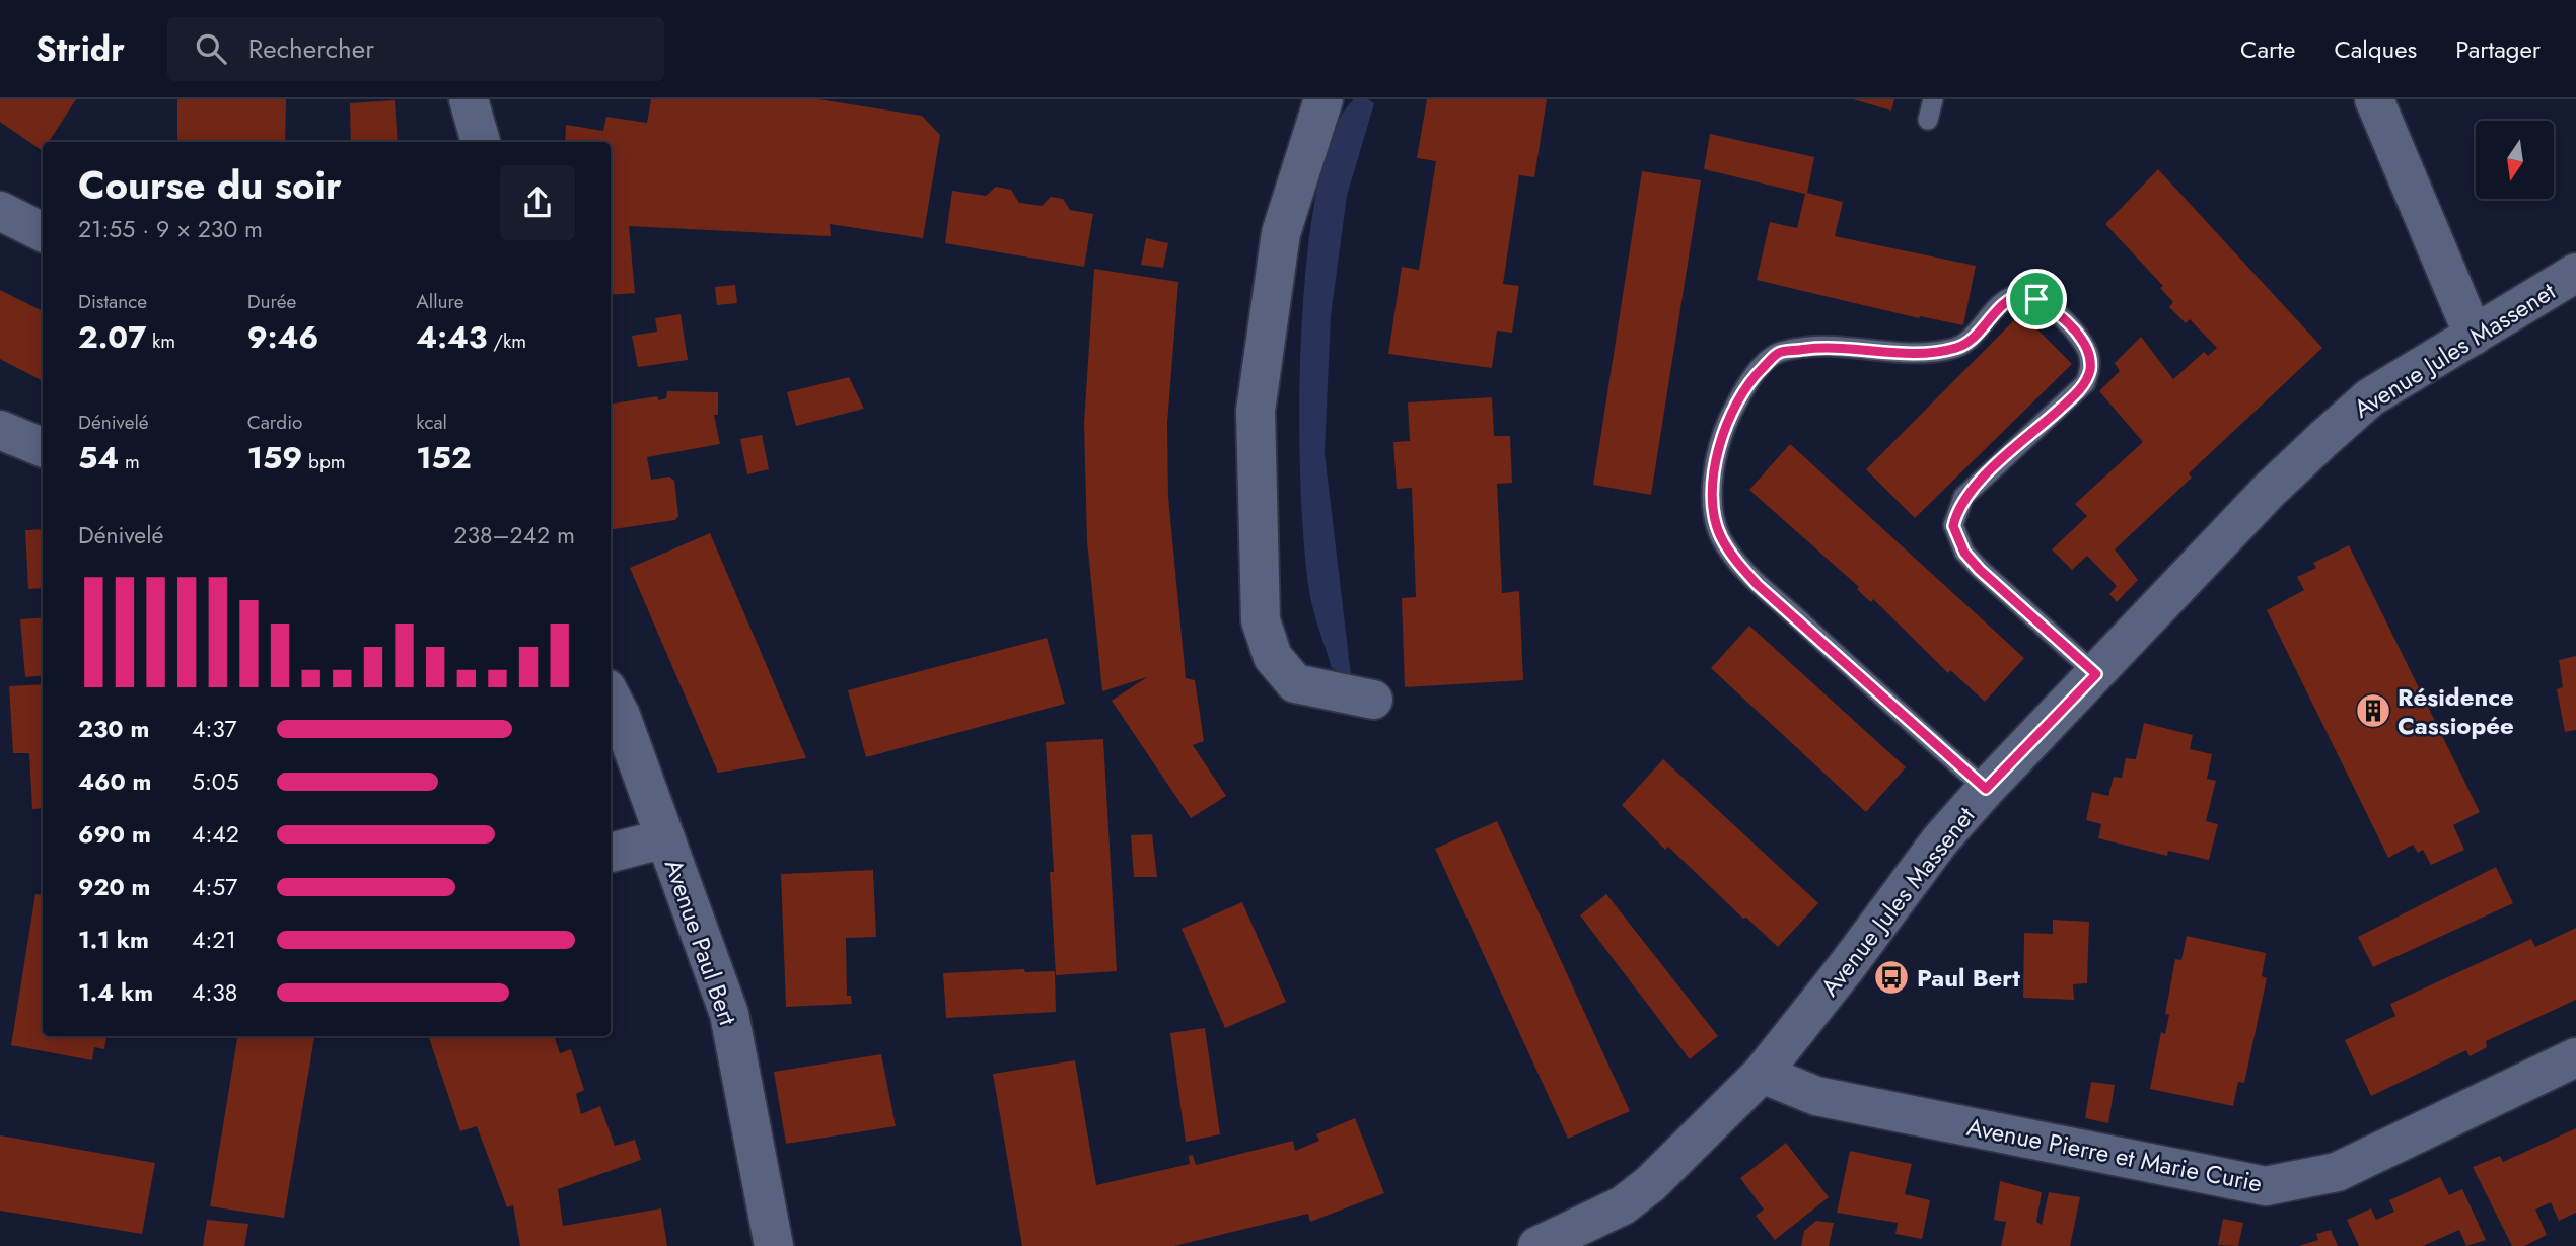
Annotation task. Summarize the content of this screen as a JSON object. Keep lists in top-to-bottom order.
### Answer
{
  "streets": {
    "street": ["Avenue Jules Massenet", "Avenue Paul Bert", "Avenue Pierre et Marie Curie"]
  },
  "crossings": [
    ["Avenue Jules Massenet", "Avenue Pierre et Marie Curie"]
  ],
  "places": {
    "building": ["Résidence Cassiopée"],
    "bus stop": ["Paul Bert"]
  },
  "north": "bottom",
  "page": {
    "header": "Stridr",
    "search": "Rechercher",
    "nav": ["Carte", "Calques", "Partager"],
    "heading": ["Course du soir", "21:55 · 9 × 230 m"],
    "stats": [
      ["Distance", "2.07 km"],
      ["Durée", "9:46"],
      ["Allure", "4:43 /km"],
      ["Dénivelé", "54 m"],
      ["Cardio", "159 bpm"],
      ["kcal", "152"]
    ],
    "chart": ["Dénivelé", "238–242 m"],
    "list": [
      {
        "name": "230 m",
        "note": "4:37"
      },
      {
        "name": "460 m",
        "note": "5:05"
      },
      {
        "name": "690 m",
        "note": "4:42"
      },
      {
        "name": "920 m",
        "note": "4:57"
      },
      {
        "name": "1.1 km",
        "note": "4:21"
      },
      {
        "name": "1.4 km",
        "note": "4:38"
      }
    ]
  }
}
